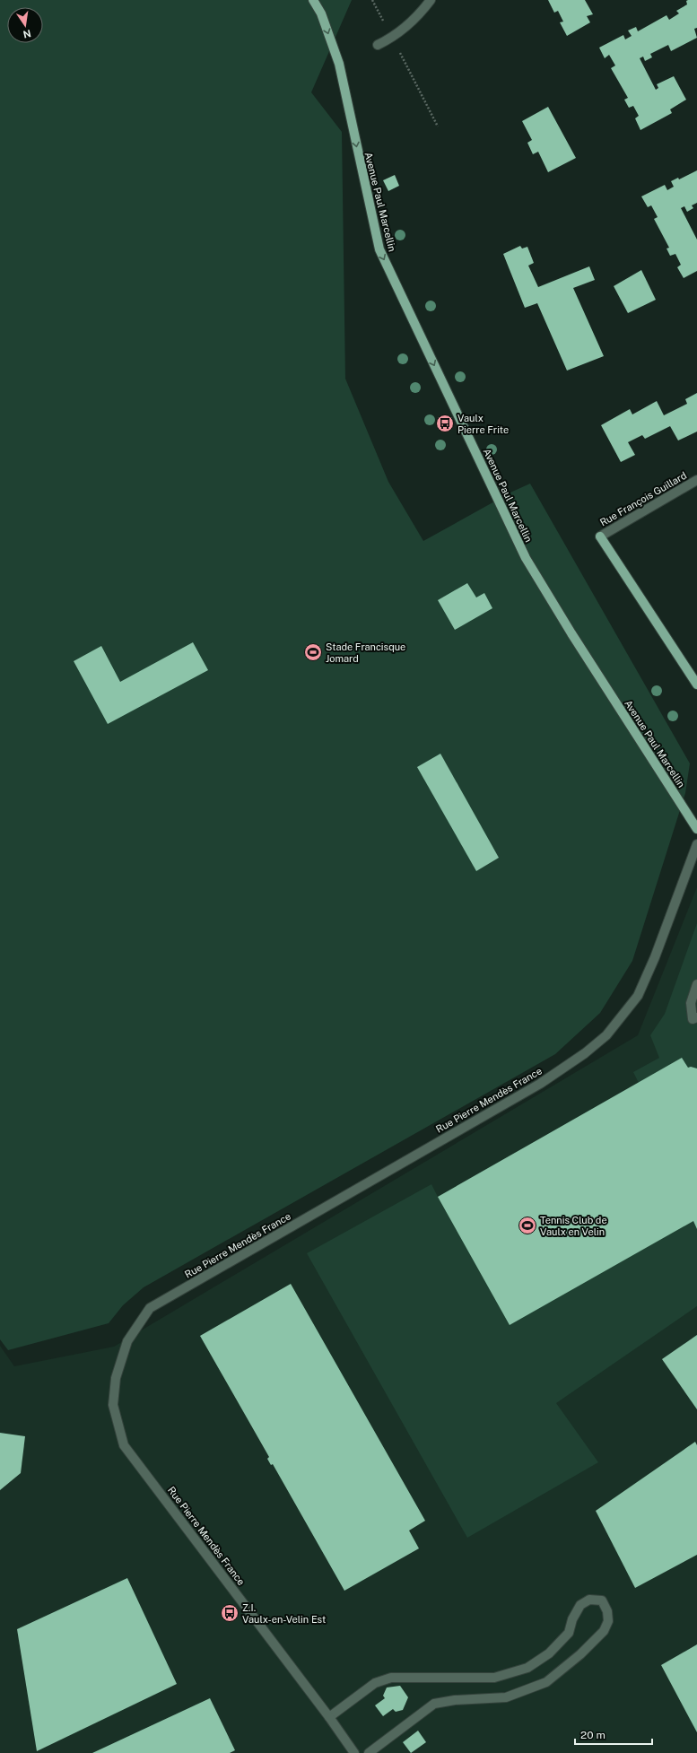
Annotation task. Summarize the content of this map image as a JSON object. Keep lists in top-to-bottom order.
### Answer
{
  "streets": {
    "main road": ["Avenue Paul Marcellin"],
    "street": ["Rue François Guillard", "Rue Pierre Mendès France"]
  },
  "one_way": ["Avenue Paul Marcellin"],
  "places": {
    "bus stop": ["Vaulx Pierre Frite", "Z.I. Vaulx-en-Velin Est"],
    "sports": ["Stade Francisque Jomard", "Tennis Club de Vaulx en Velin"]
  },
  "scale_bar": "20 m",
  "north": "bottom"
}
